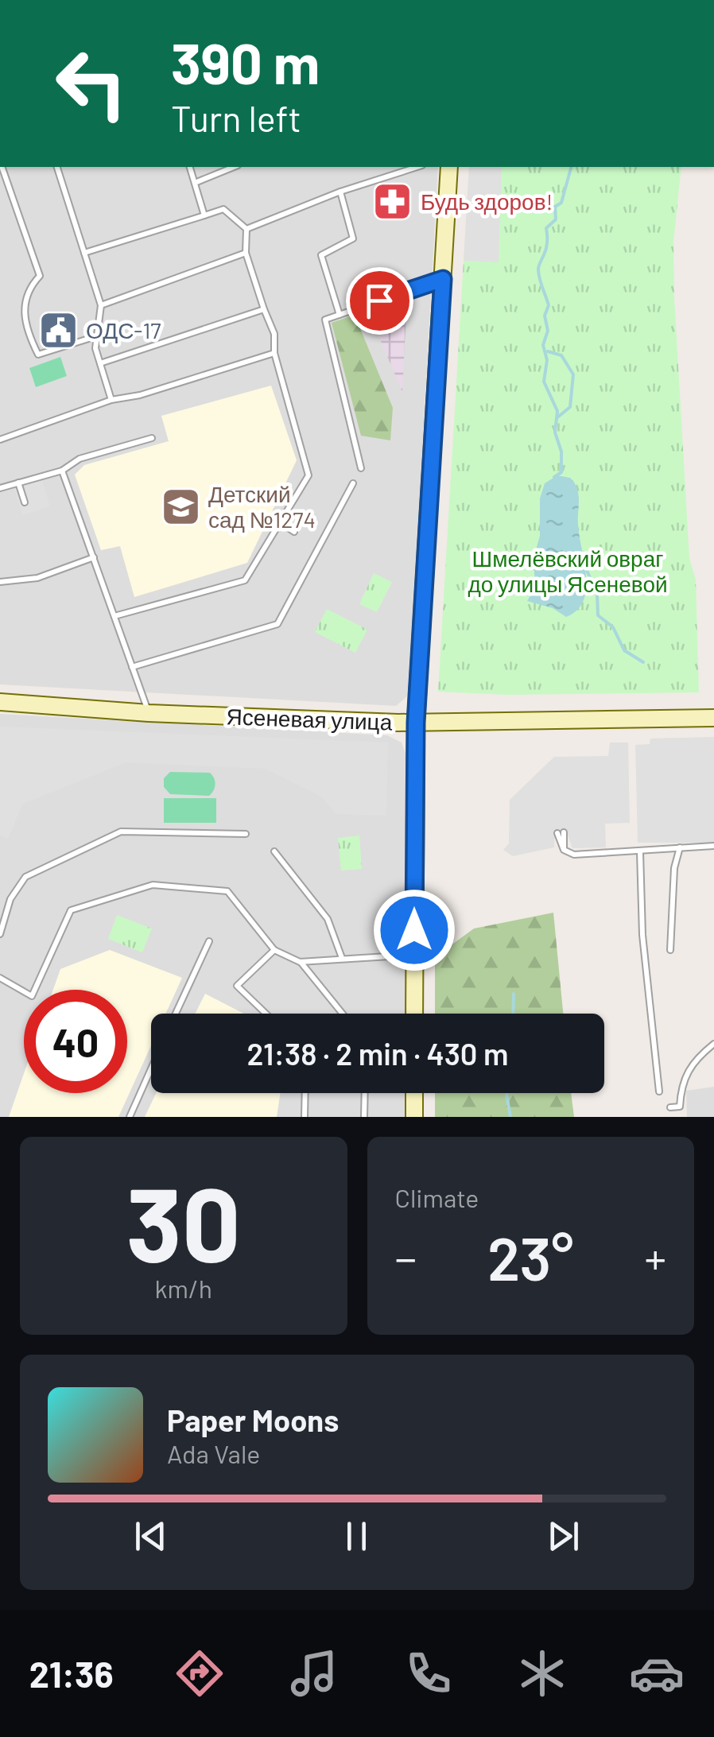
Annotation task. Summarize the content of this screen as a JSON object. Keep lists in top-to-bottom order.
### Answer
{
  "streets": {
    "street": ["Ясеневая улица"]
  },
  "parks": ["Шмелёвский овраг до улицы Ясеневой"],
  "places": {
    "pharmacy": ["Будь здоров!"],
    "public building": ["ОДС-17"],
    "school or university": ["Детский сад №1274"]
  },
  "page": {
    "turn": ["390 m", "Turn left"],
    "limit": "40",
    "trip": "21:38 · 2 min · 430 m",
    "tile": [
      ["30", "km/h"],
      "Climate"
    ],
    "heat": ["−", "23°", "+"],
    "song": ["Paper Moons", "Ada Vale"],
    "tabs": "21:36"
  }
}
